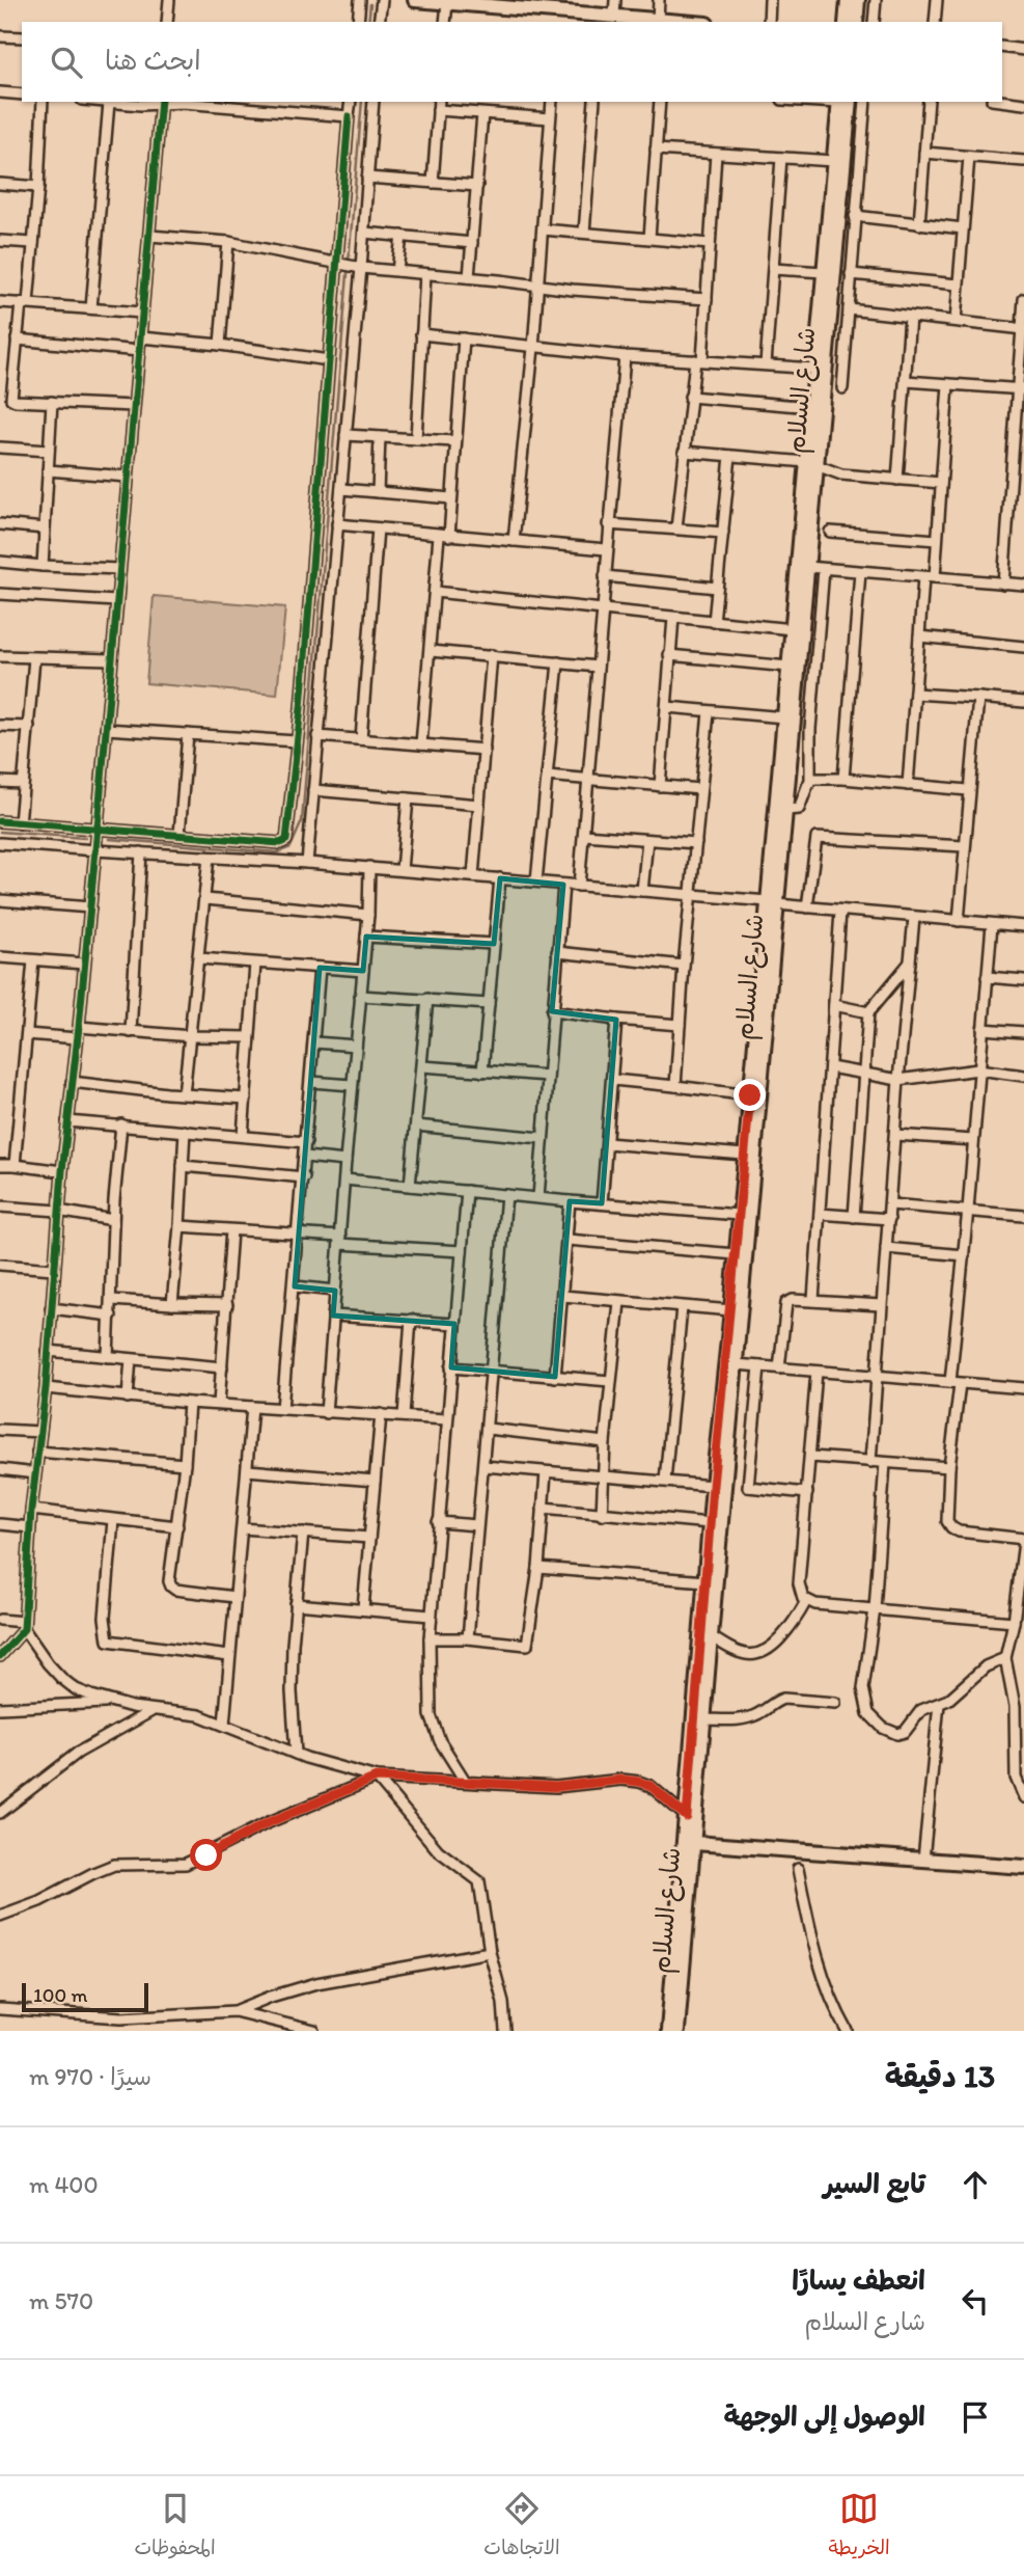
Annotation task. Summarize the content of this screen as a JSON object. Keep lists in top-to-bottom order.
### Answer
{
  "streets": {
    "main road": ["شارع السلام"]
  },
  "scale_bar": "100 m",
  "page": {
    "search": "ابحث هنا",
    "scale": "100 m",
    "heading": ["13 دقيقة", "سيرًا · 970 m"],
    "list": [
      ["تابع السير", "400 m"],
      ["انعطف يسارًا", "شارع السلام", "570 m"],
      "الوصول إلى الوجهة"
    ],
    "nav": ["الخريطة", "الاتجاهات", "المحفوظات"]
  }
}
